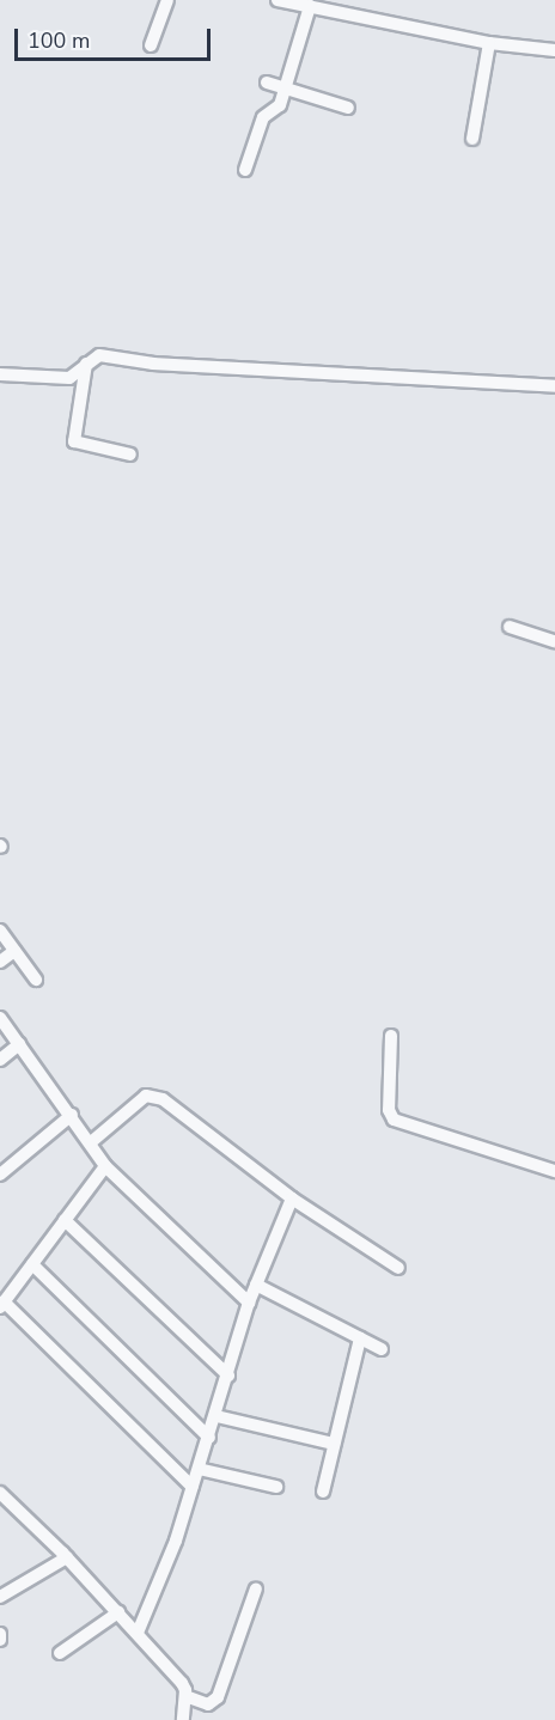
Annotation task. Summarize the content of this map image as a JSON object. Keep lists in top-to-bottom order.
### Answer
{
  "scale_bar": "100 m"
}
